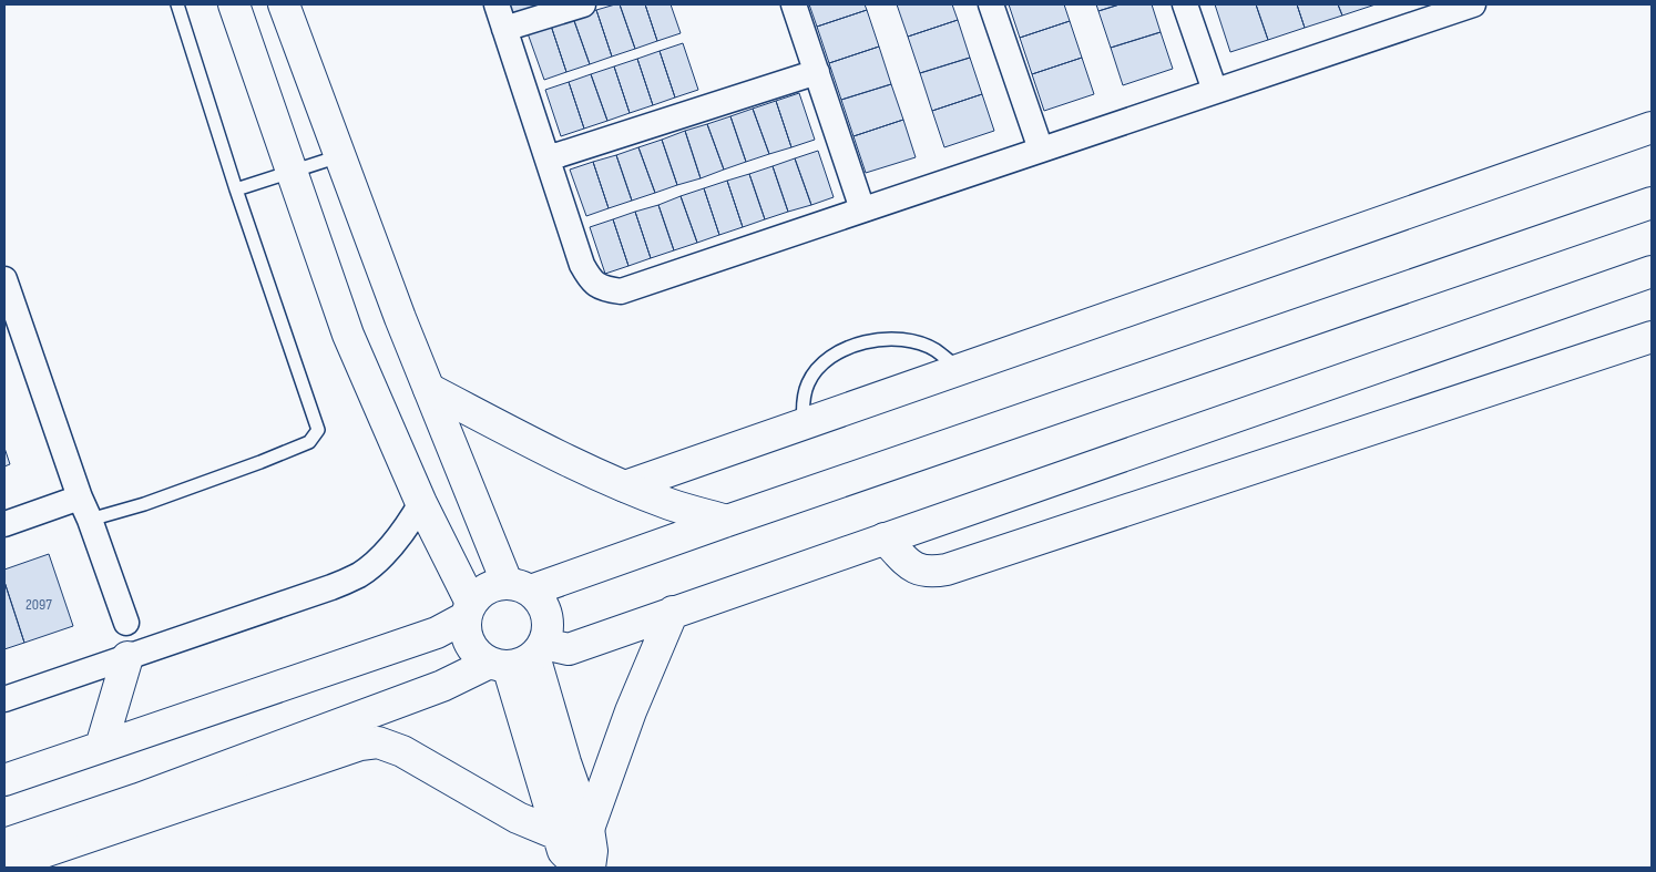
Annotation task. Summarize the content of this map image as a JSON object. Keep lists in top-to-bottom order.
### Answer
{
  "house_numbers": ["2097"]
}
